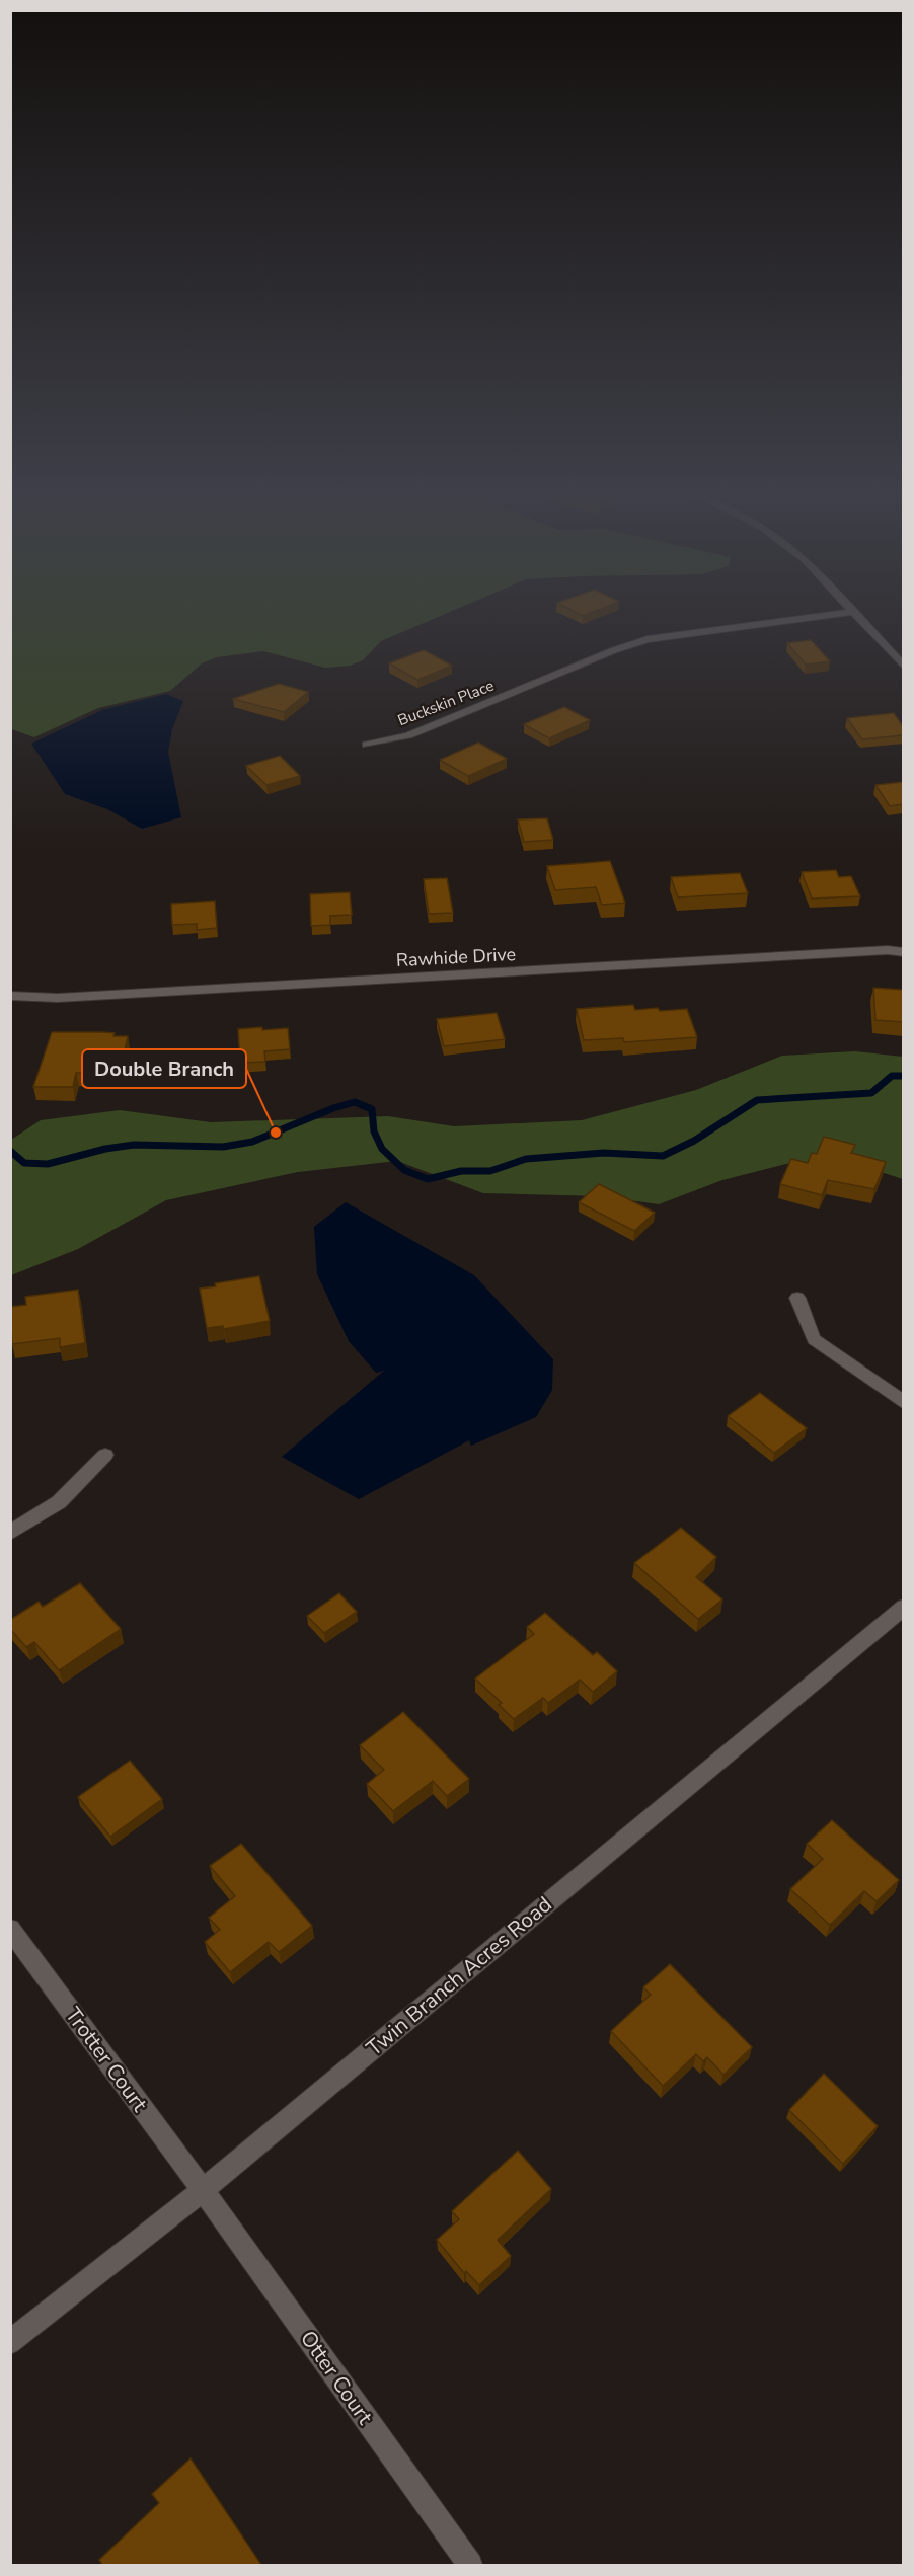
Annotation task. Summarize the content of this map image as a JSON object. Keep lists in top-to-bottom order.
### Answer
{
  "streets": {
    "street": [
      "Buckskin Place",
      "Rawhide Drive",
      "Twin Branch Acres Road",
      "Trotter Court",
      "Otter Court"
    ]
  },
  "crossings": [
    ["Twin Branch Acres Road", "Trotter Court"],
    ["Twin Branch Acres Road", "Otter Court"],
    ["Trotter Court", "Otter Court"]
  ],
  "places": ["Double Branch"]
}
